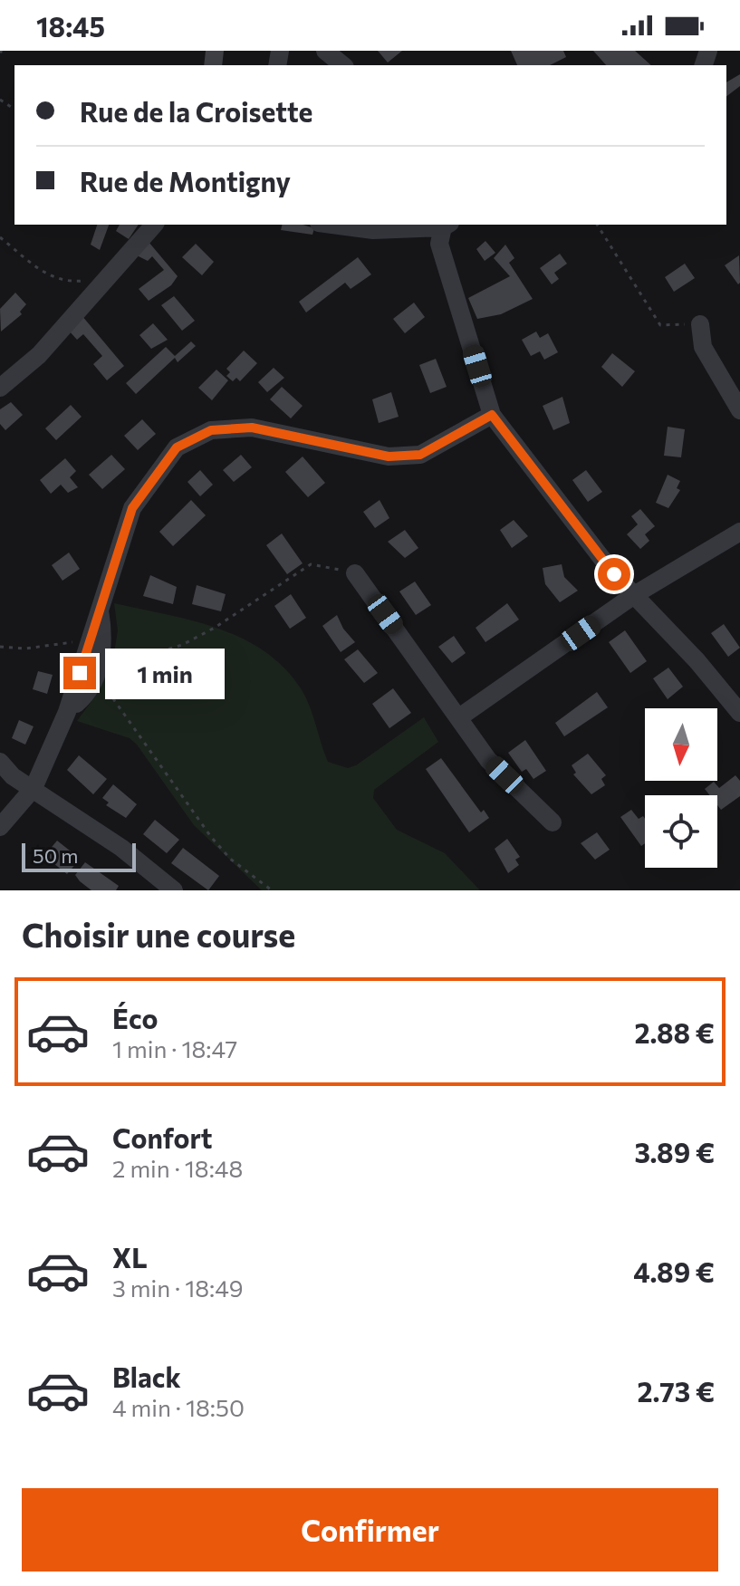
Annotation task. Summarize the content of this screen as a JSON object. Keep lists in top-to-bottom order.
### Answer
{
  "scale_bar": "50 m",
  "north": "bottom",
  "page": {
    "status": "18:45",
    "banner": ["Rue de la Croisette", "Rue de Montigny"],
    "bubble": "1 min",
    "scale": "50 m",
    "heading": "Choisir une course",
    "list": [
      {
        "name": "Éco",
        "note": "1 min · 18:47",
        "value": "2.88 €"
      },
      {
        "name": "Confort",
        "note": "2 min · 18:48",
        "value": "3.89 €"
      },
      {
        "name": "XL",
        "note": "3 min · 18:49",
        "value": "4.89 €"
      },
      {
        "name": "Black",
        "note": "4 min · 18:50",
        "value": "2.73 €"
      }
    ],
    "buttons": "Confirmer"
  }
}
